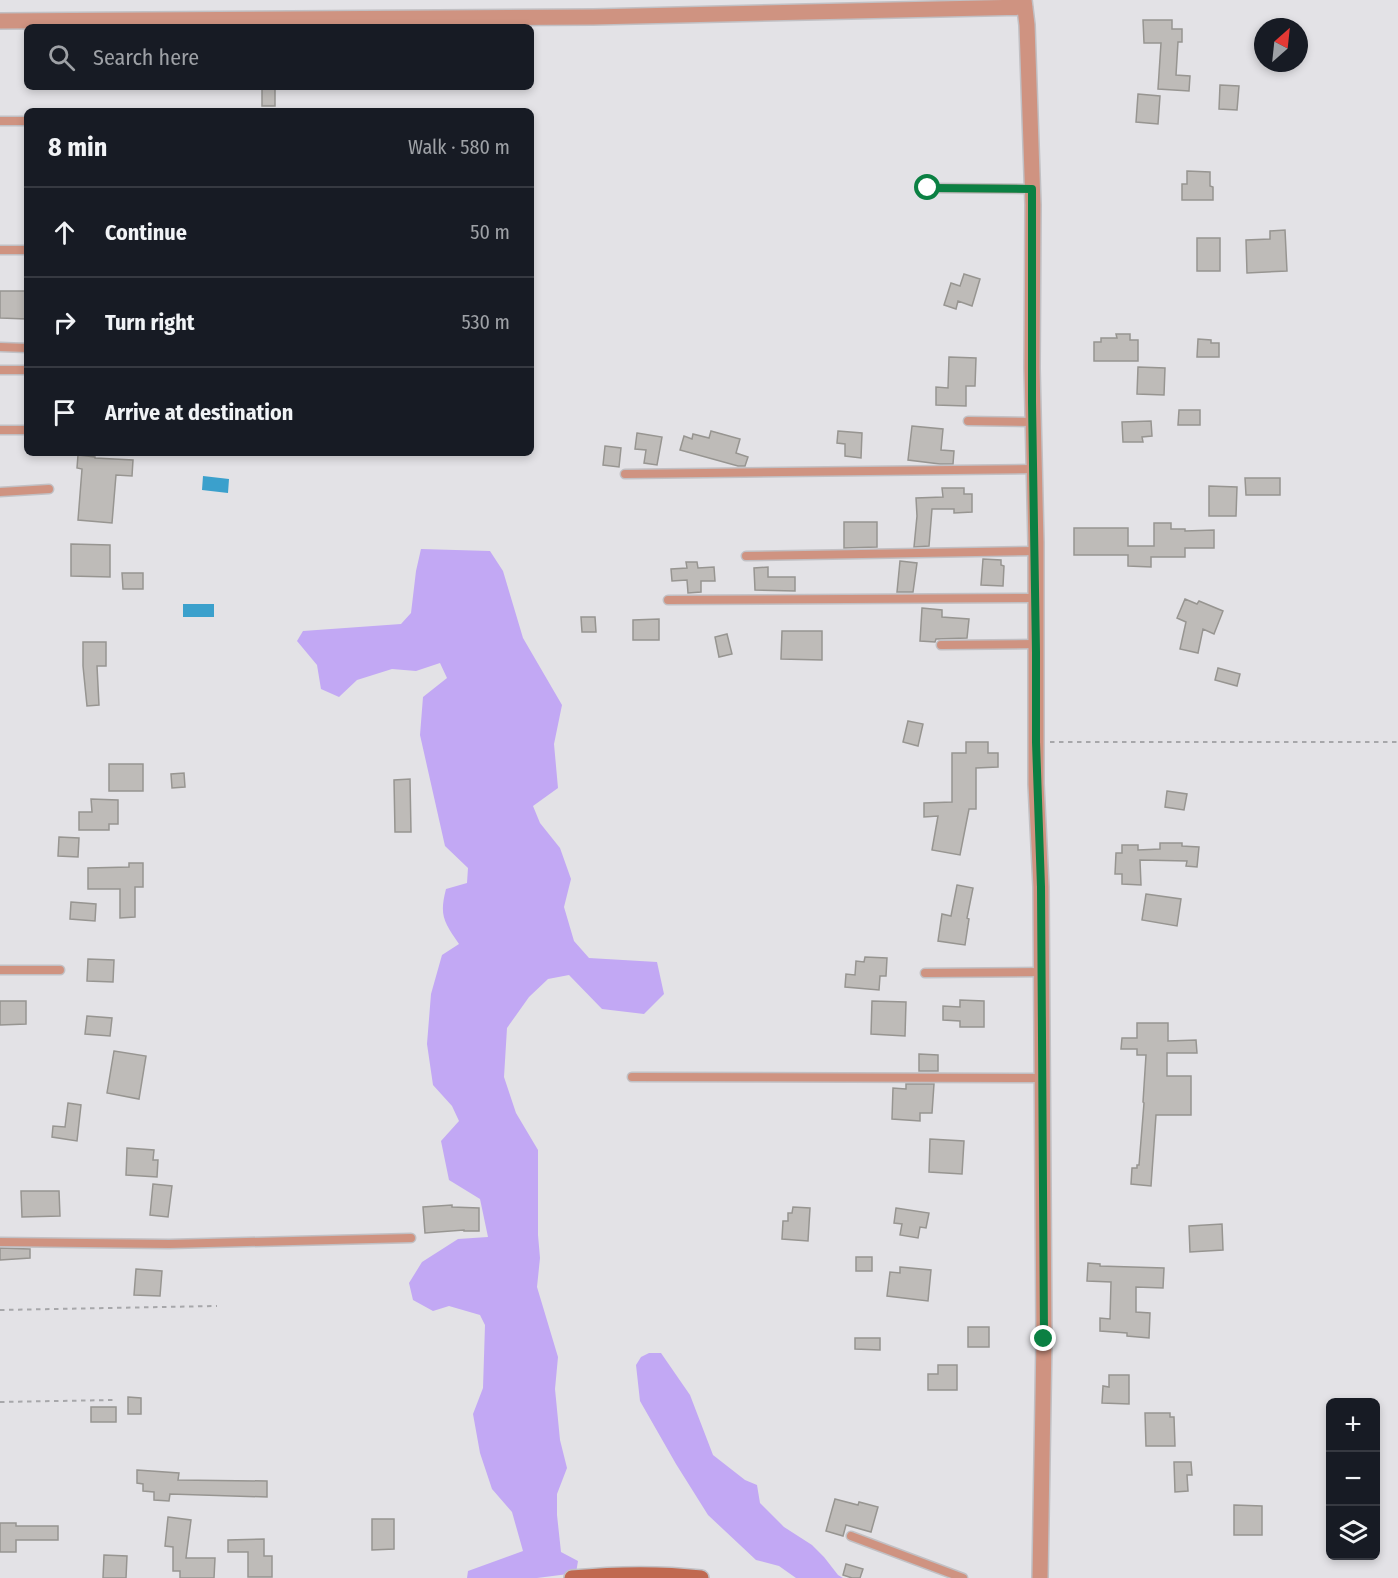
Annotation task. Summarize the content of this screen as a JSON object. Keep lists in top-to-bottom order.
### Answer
{
  "north": "top right",
  "page": {
    "search": "Search here",
    "heading": ["8 min", "Walk · 580 m"],
    "list": [
      ["Continue", "50 m"],
      ["Turn right", "530 m"],
      "Arrive at destination"
    ],
    "map_buttons": ["+", "−"]
  }
}
